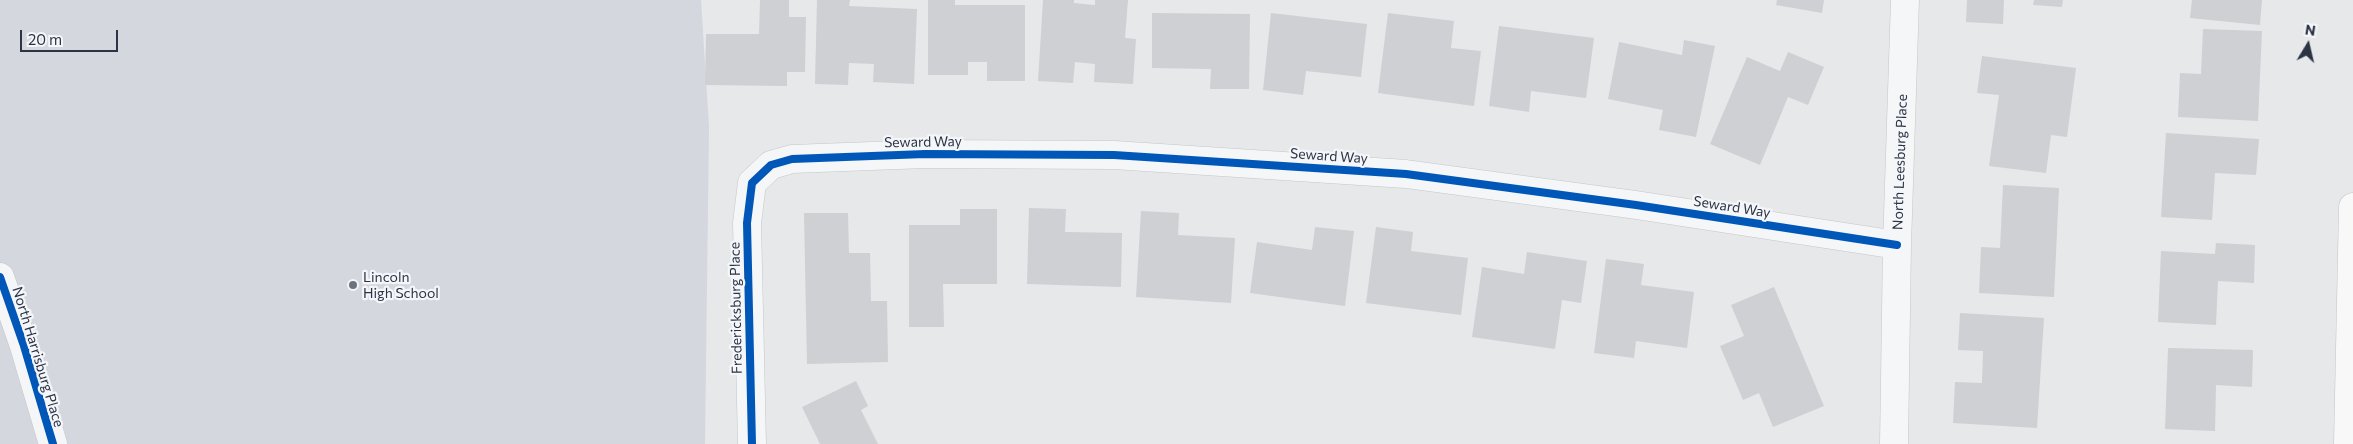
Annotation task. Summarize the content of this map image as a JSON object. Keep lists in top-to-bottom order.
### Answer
{
  "streets": {
    "street": [
      "Seward Way",
      "North Leesburg Place",
      "Fredericksburg Place",
      "North Harrisburg Place"
    ]
  },
  "crossings": [
    ["Seward Way", "North Leesburg Place"],
    ["Seward Way", "Fredericksburg Place"]
  ],
  "places": ["Lincoln High School"],
  "scale_bar": "20 m",
  "north": "top"
}
